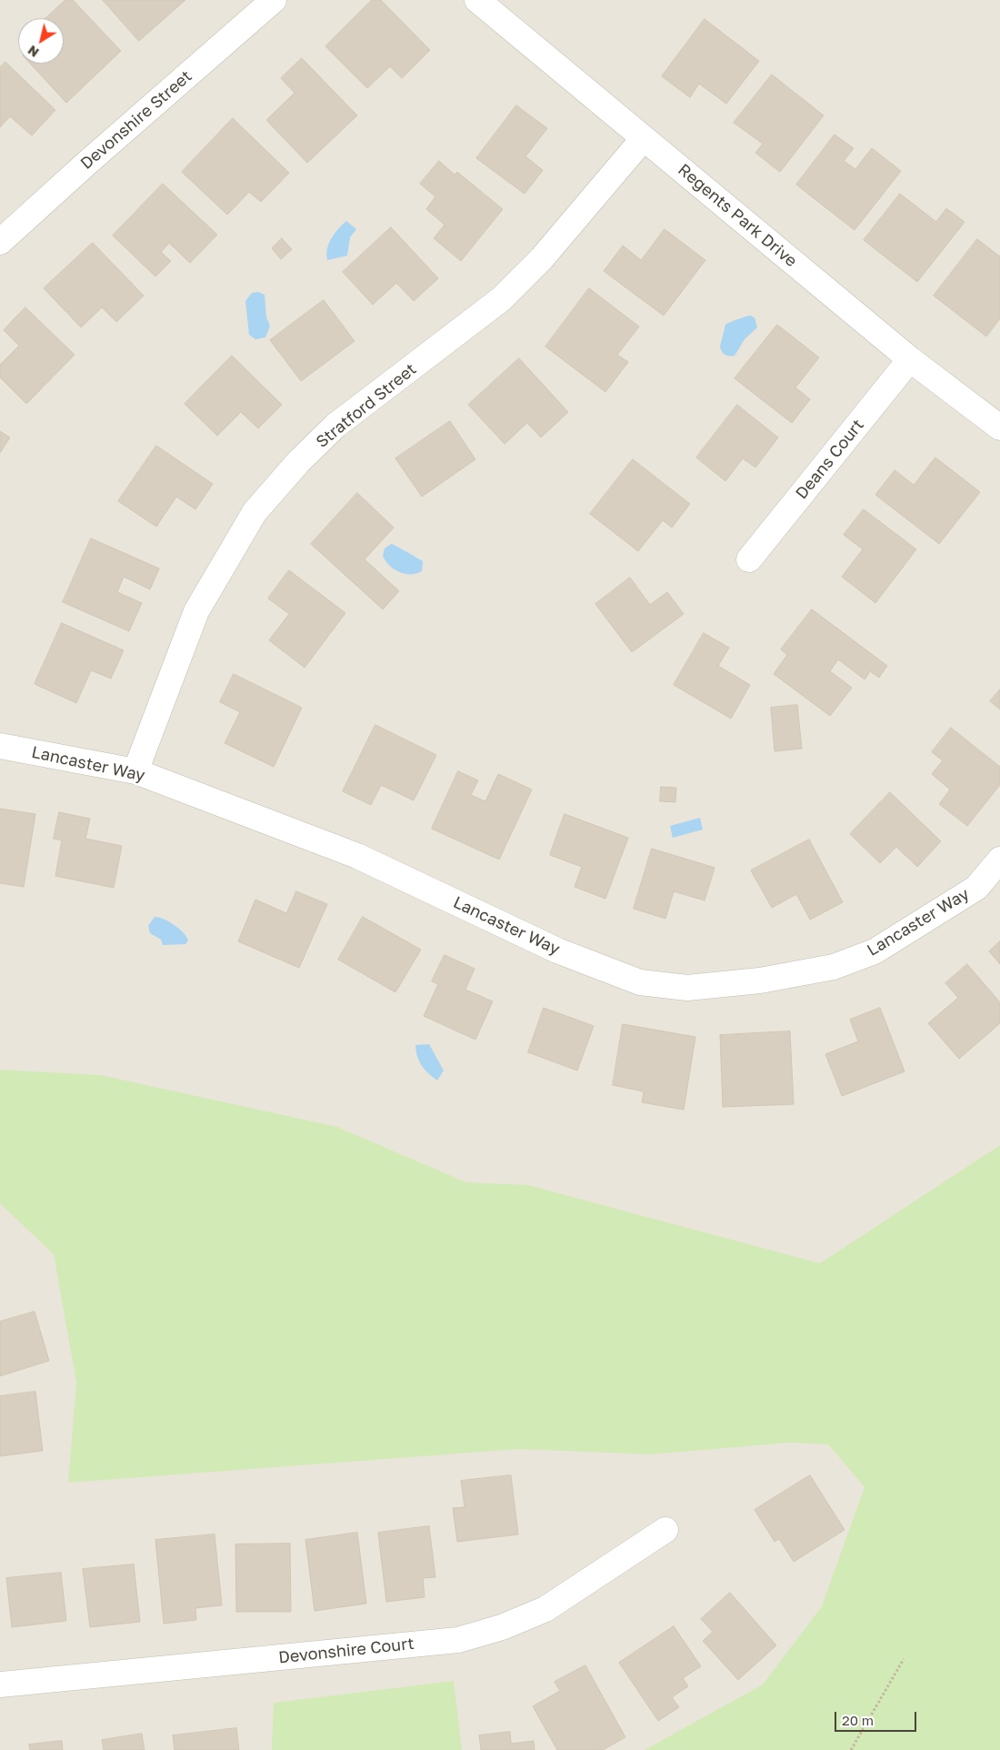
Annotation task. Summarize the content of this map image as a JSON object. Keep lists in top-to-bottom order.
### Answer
{
  "streets": {
    "street": [
      "Devonshire Street",
      "Regents Park Drive",
      "Stratford Street",
      "Deans Court",
      "Lancaster Way",
      "Devonshire Court"
    ]
  },
  "crossings": [
    ["Regents Park Drive", "Stratford Street"],
    ["Regents Park Drive", "Deans Court"],
    ["Stratford Street", "Lancaster Way"]
  ],
  "scale_bar": "20 m",
  "north": "bottom left"
}
